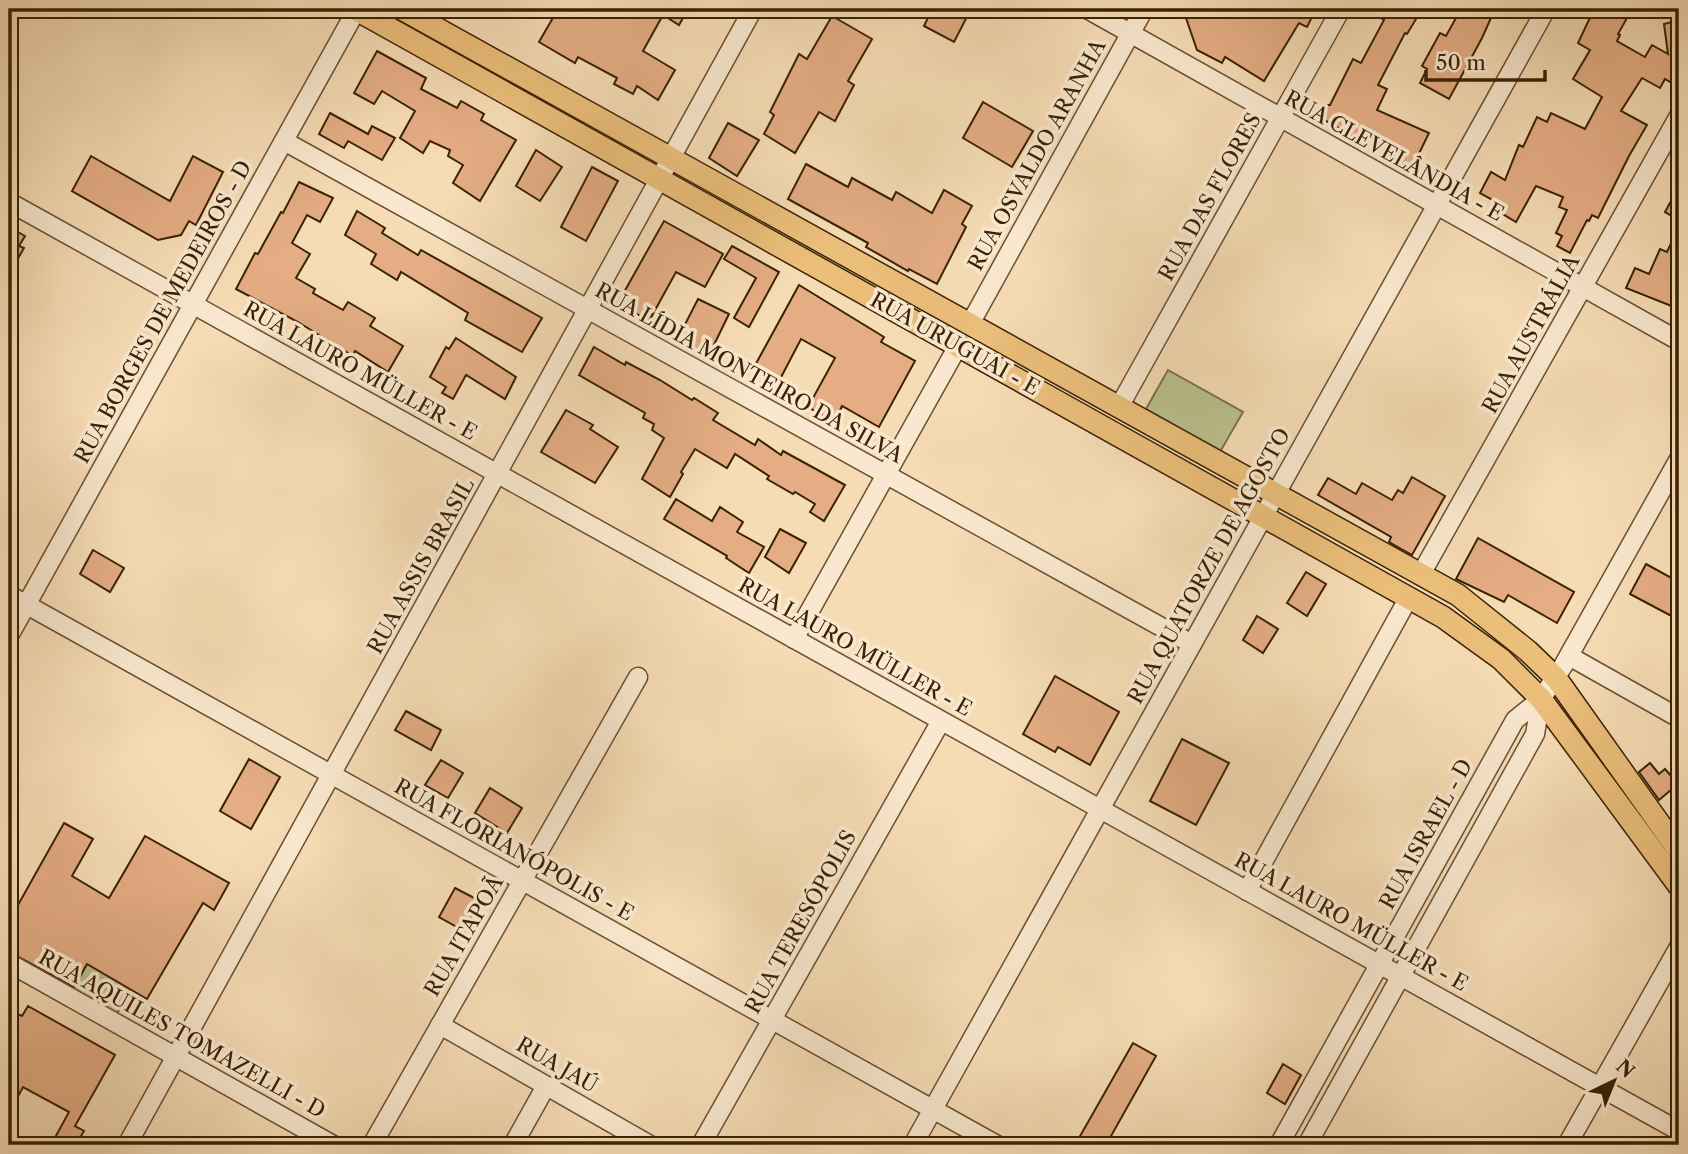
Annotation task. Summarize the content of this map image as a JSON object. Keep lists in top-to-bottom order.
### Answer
{
  "streets": {
    "main road": ["RUA URUGUAI - E"],
    "street": [
      "RUA OSVALDO ARANHA",
      "RUA CLEVELÂNDIA - E",
      "RUA DAS FLORES",
      "RUA BORGES DE MEDEIROS - D",
      "RUA AUSTRÁLIA",
      "RUA LAURO MÜLLER - E",
      "RUA LÍDIA MONTEIRO DA SILVA",
      "RUA ASSIS BRASIL",
      "RUA QUATORZE DE AGOSTO",
      "RUA ISRAEL - D",
      "RUA FLORIANÓPOLIS - E",
      "RUA TERESÓPOLIS",
      "RUA ITAPOÃ",
      "RUA AQUILES TOMAZELLI - D",
      "RUA JAÚ"
    ]
  },
  "crossings": [
    ["RUA OSVALDO ARANHA", "RUA CLEVELÂNDIA - E"],
    ["RUA OSVALDO ARANHA", "RUA URUGUAI - E"],
    ["RUA CLEVELÂNDIA - E", "RUA DAS FLORES"],
    ["RUA CLEVELÂNDIA - E", "RUA AUSTRÁLIA"],
    ["RUA CLEVELÂNDIA - E", "RUA QUATORZE DE AGOSTO"],
    ["RUA DAS FLORES", "RUA URUGUAI - E"],
    ["RUA BORGES DE MEDEIROS - D", "RUA URUGUAI - E"],
    ["RUA BORGES DE MEDEIROS - D", "RUA LAURO MÜLLER - E"],
    ["RUA BORGES DE MEDEIROS - D", "RUA LÍDIA MONTEIRO DA SILVA"],
    ["RUA BORGES DE MEDEIROS - D", "RUA FLORIANÓPOLIS - E"],
    ["RUA AUSTRÁLIA", "RUA URUGUAI - E"],
    ["RUA URUGUAI - E", "RUA ASSIS BRASIL"],
    ["RUA URUGUAI - E", "RUA QUATORZE DE AGOSTO"],
    ["RUA URUGUAI - E", "RUA ISRAEL - D"],
    ["RUA LAURO MÜLLER - E", "RUA ASSIS BRASIL"],
    ["RUA LAURO MÜLLER - E", "RUA QUATORZE DE AGOSTO"],
    ["RUA LAURO MÜLLER - E", "RUA ISRAEL - D"],
    ["RUA LAURO MÜLLER - E", "RUA TERESÓPOLIS"],
    ["RUA LÍDIA MONTEIRO DA SILVA", "RUA ASSIS BRASIL"],
    ["RUA LÍDIA MONTEIRO DA SILVA", "RUA QUATORZE DE AGOSTO"],
    ["RUA ASSIS BRASIL", "RUA FLORIANÓPOLIS - E"],
    ["RUA ASSIS BRASIL", "RUA AQUILES TOMAZELLI - D"],
    ["RUA QUATORZE DE AGOSTO", "RUA FLORIANÓPOLIS - E"],
    ["RUA FLORIANÓPOLIS - E", "RUA TERESÓPOLIS"],
    ["RUA FLORIANÓPOLIS - E", "RUA ITAPOÃ"],
    ["RUA ITAPOÃ", "RUA JAÚ"]
  ],
  "scale_bar": "50 m",
  "north": "top right"
}
